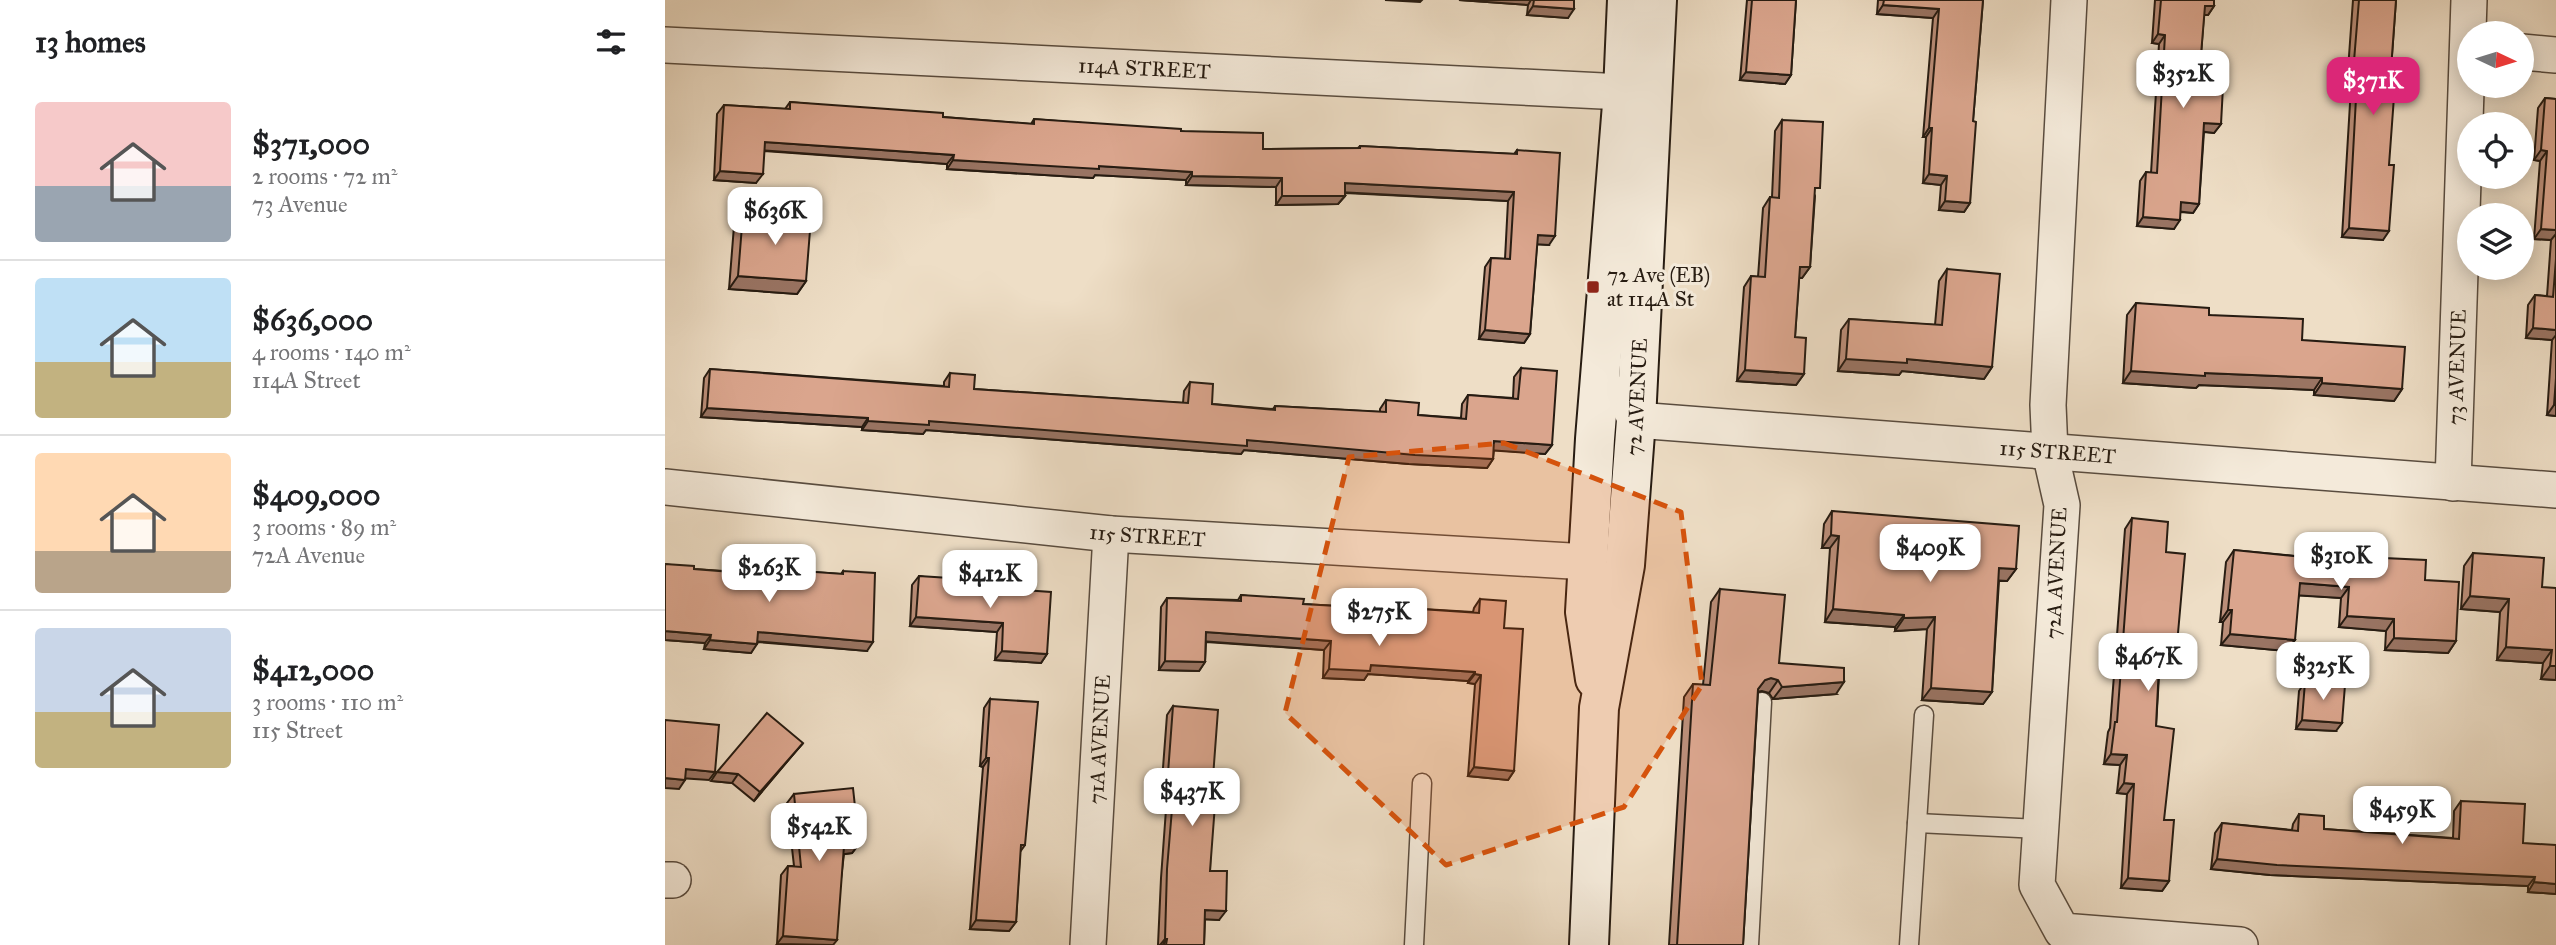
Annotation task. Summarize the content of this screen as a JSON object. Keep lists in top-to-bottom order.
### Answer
{
  "streets": {
    "main road": ["72 AVENUE"],
    "street": [
      "114A STREET",
      "73 AVENUE",
      "115 STREET",
      "72A AVENUE",
      "71A AVENUE"
    ]
  },
  "crossings": [
    ["114A STREET", "72 AVENUE"],
    ["73 AVENUE", "115 STREET"],
    ["72 AVENUE", "115 STREET"],
    ["115 STREET", "72A AVENUE"],
    ["115 STREET", "71A AVENUE"]
  ],
  "places": {
    "transit": ["72 Ave (EB) at 114A St"]
  },
  "north": "right",
  "page": {
    "heading": "13 homes",
    "price": [
      "$352K",
      "$371K",
      "$636K",
      "$409K",
      "$310K",
      "$263K",
      "$412K",
      "$275K",
      "$467K",
      "$325K",
      "$437K",
      "$459K",
      "$542K"
    ],
    "list": [
      {
        "name": "$371,000",
        "note": "2 rooms · 72 m² · 73 Avenue"
      },
      {
        "name": "$636,000",
        "note": "4 rooms · 140 m² · 114A Street"
      },
      {
        "name": "$409,000",
        "note": "3 rooms · 89 m² · 72A Avenue"
      },
      {
        "name": "$412,000",
        "note": "3 rooms · 110 m² · 115 Street"
      }
    ]
  }
}
